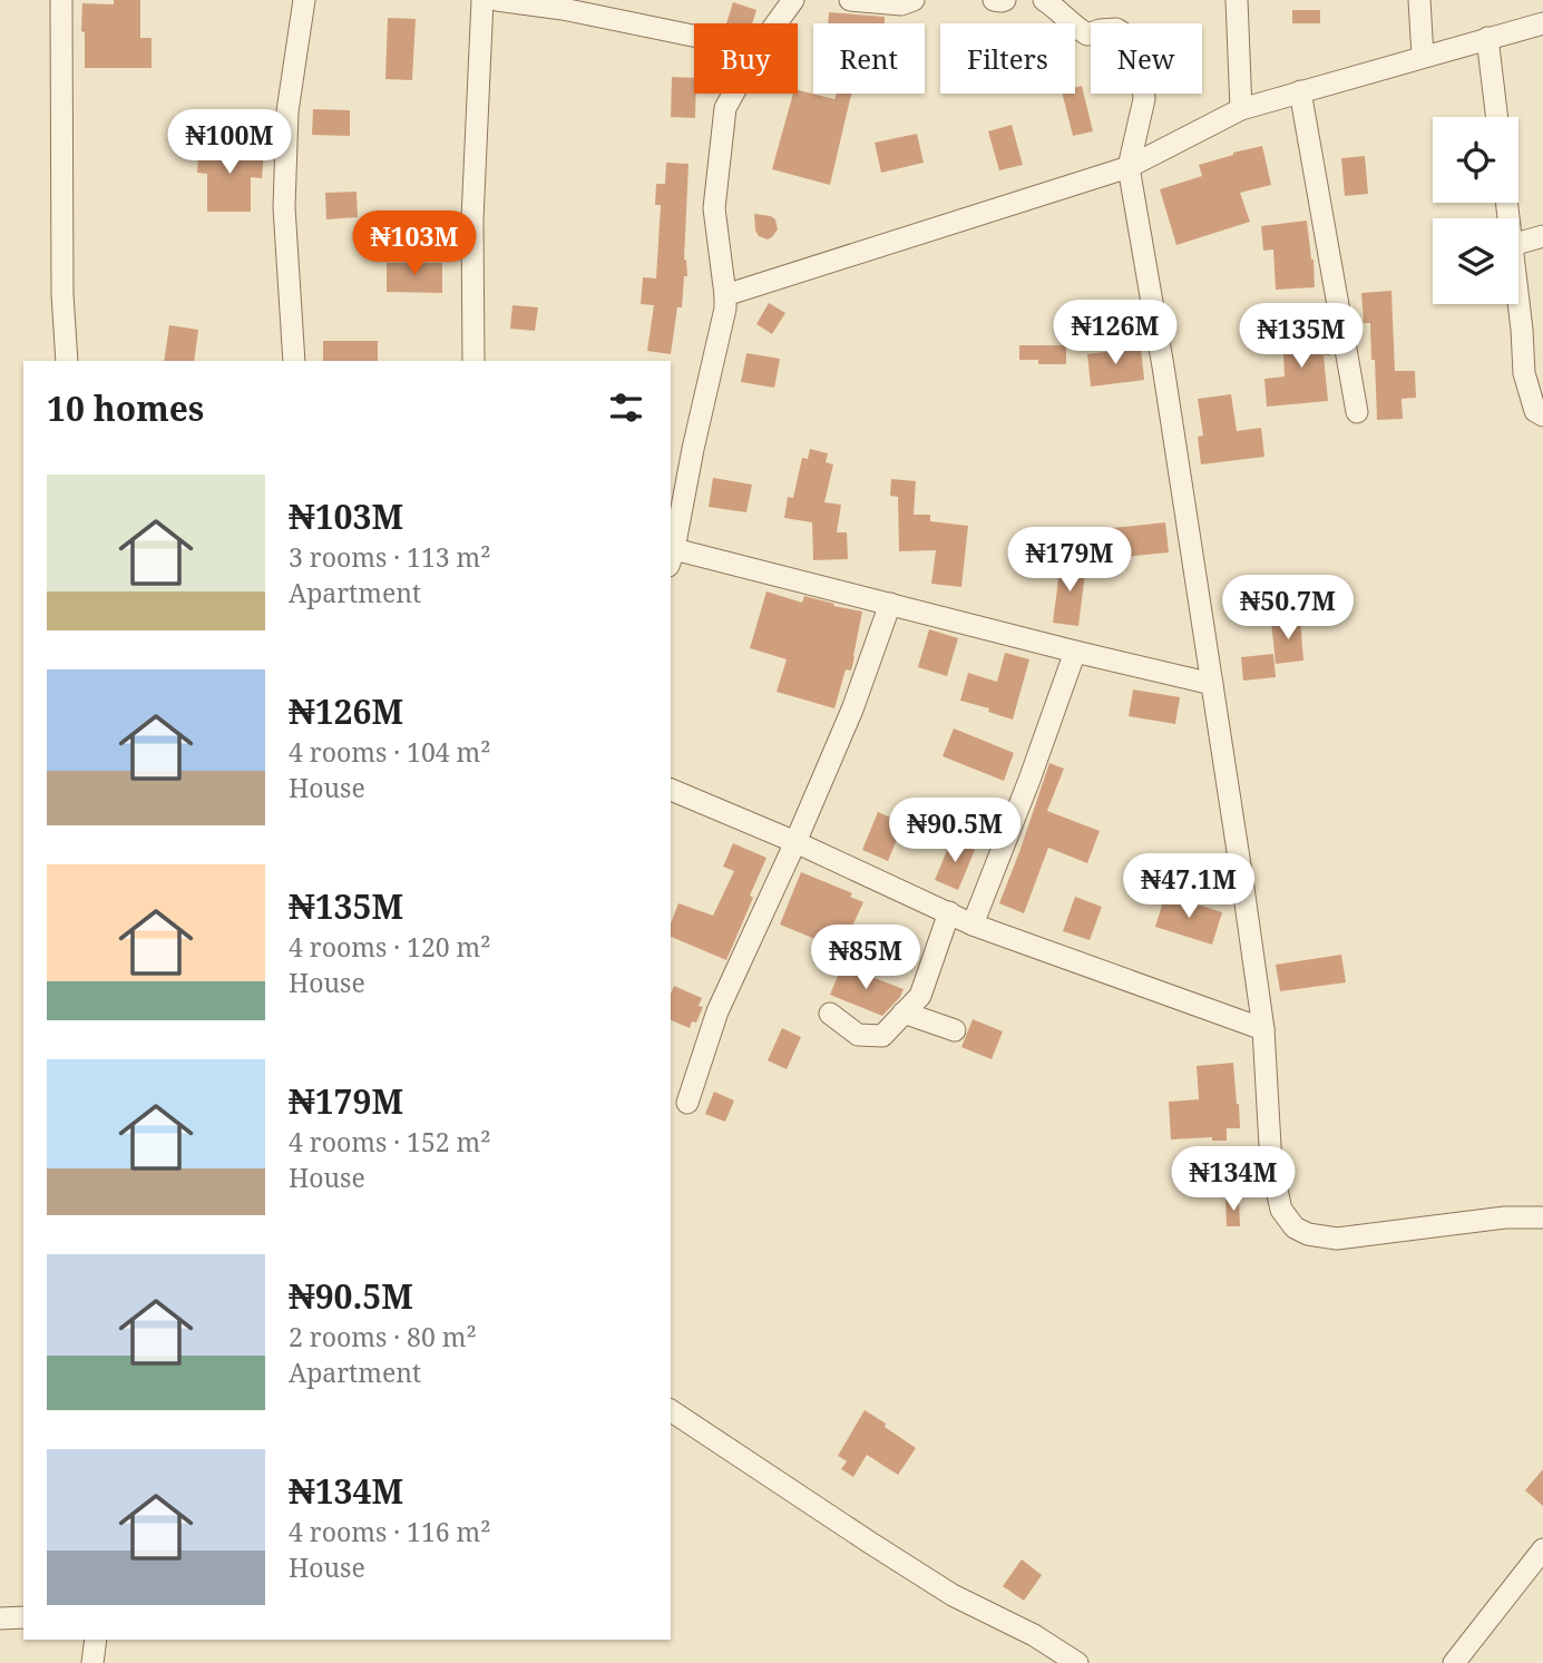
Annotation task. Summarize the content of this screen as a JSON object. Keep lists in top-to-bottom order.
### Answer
{
  "page": {
    "chip": [
      "Buy",
      "Rent",
      "Filters",
      "New"
    ],
    "price": [
      "₦100M",
      "₦103M",
      "₦126M",
      "₦135M",
      "₦179M",
      "₦50.7M",
      "₦90.5M",
      "₦47.1M",
      "₦85M",
      "₦134M"
    ],
    "heading": "10 homes",
    "list": [
      {
        "name": "₦103M",
        "note": "3 rooms · 113 m² · Apartment"
      },
      {
        "name": "₦126M",
        "note": "4 rooms · 104 m² · House"
      },
      {
        "name": "₦135M",
        "note": "4 rooms · 120 m² · House"
      },
      {
        "name": "₦179M",
        "note": "4 rooms · 152 m² · House"
      },
      {
        "name": "₦90.5M",
        "note": "2 rooms · 80 m² · Apartment"
      },
      {
        "name": "₦134M",
        "note": "4 rooms · 116 m² · House"
      }
    ]
  }
}
